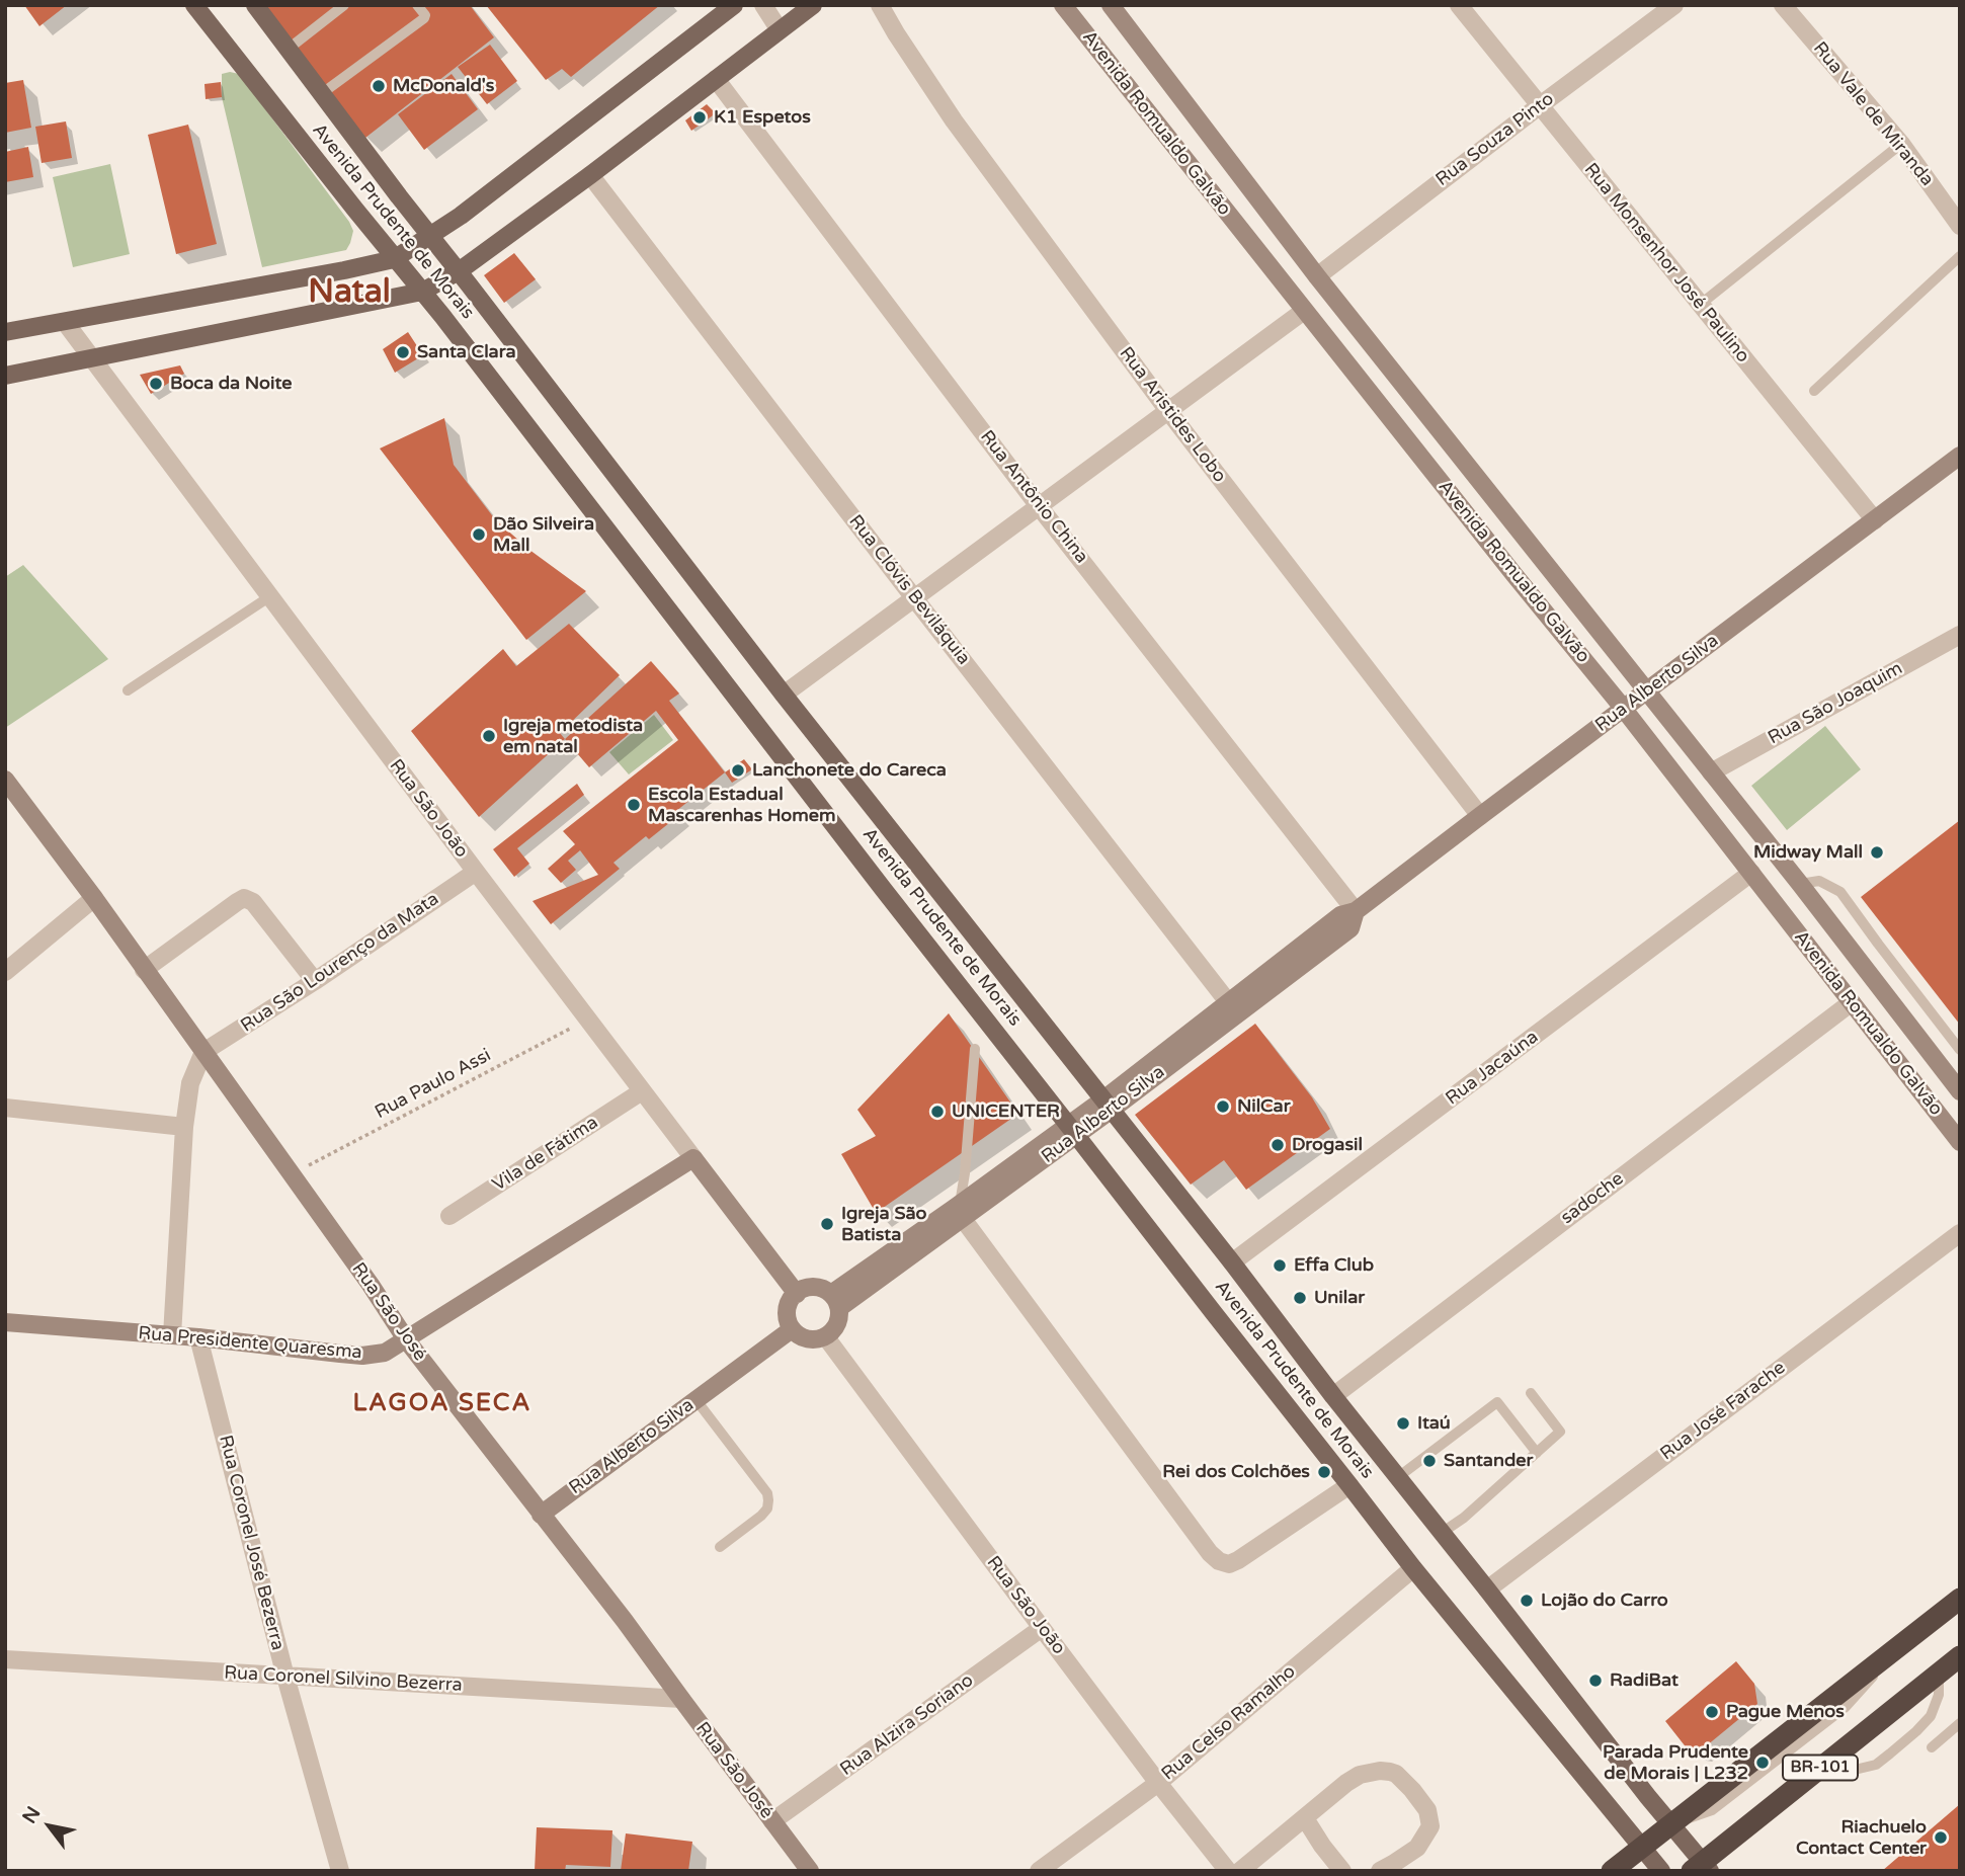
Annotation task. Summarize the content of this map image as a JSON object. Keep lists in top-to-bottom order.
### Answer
{
  "streets": {
    "highway": ["BR-101"],
    "main road": [
      "Avenida Romualdo Galvão",
      "Avenida Prudente de Morais",
      "Rua Alberto Silva",
      "Rua São João",
      "Rua São José",
      "Rua Presidente Quaresma"
    ],
    "street": [
      "Rua Vale de Miranda",
      "Rua Souza Pinto",
      "Rua Monsenhor José Paulino",
      "Rua Aristides Lobo",
      "Rua Antônio China",
      "Rua Clóvis Beviláquia",
      "Rua São Joaquim",
      "Rua São Lourenço da Mata",
      "Rua Jacaúna",
      "Vila de Fátima",
      "sadoche",
      "Rua José Farache",
      "Rua Coronel José Bezerra",
      "Rua Coronel Silvino Bezerra",
      "Rua Celso Ramalho",
      "Rua Alzira Soriano"
    ],
    "path": ["Rua Paulo Assi"]
  },
  "crossings": [
    ["Avenida Romualdo Galvão", "Rua Souza Pinto"],
    ["Avenida Romualdo Galvão", "Rua Alberto Silva"],
    ["Avenida Romualdo Galvão", "Rua São Joaquim"],
    ["Avenida Romualdo Galvão", "Rua Jacaúna"],
    ["Avenida Romualdo Galvão", "sadoche"],
    ["Rua Souza Pinto", "Rua Monsenhor José Paulino"],
    ["Avenida Prudente de Morais", "Rua Alberto Silva"],
    ["Avenida Prudente de Morais", "Rua Jacaúna"],
    ["Avenida Prudente de Morais", "sadoche"],
    ["Avenida Prudente de Morais", "Rua José Farache"],
    ["Avenida Prudente de Morais", "Rua Celso Ramalho"],
    ["Avenida Prudente de Morais", "BR-101"],
    ["Rua Monsenhor José Paulino", "Rua Alberto Silva"],
    ["Rua Aristides Lobo", "Rua Alberto Silva"],
    ["Rua Antônio China", "Rua Alberto Silva"],
    ["Rua Clóvis Beviláquia", "Rua Alberto Silva"],
    ["Rua Alberto Silva", "Rua São João"],
    ["Rua Alberto Silva", "Rua São José"],
    ["Rua São João", "Rua São Lourenço da Mata"],
    ["Rua São João", "Rua Paulo Assi"],
    ["Rua São João", "Vila de Fátima"],
    ["Rua São João", "Rua Presidente Quaresma"],
    ["Rua São João", "Rua Celso Ramalho"],
    ["Rua São João", "Rua Alzira Soriano"],
    ["Rua São Lourenço da Mata", "Rua São José"],
    ["Rua Paulo Assi", "Rua São José"],
    ["Rua São José", "Rua Presidente Quaresma"],
    ["Rua São José", "Rua Coronel Silvino Bezerra"],
    ["Rua São José", "Rua Alzira Soriano"],
    ["Rua Presidente Quaresma", "Rua Coronel José Bezerra"],
    ["Rua Coronel José Bezerra", "Rua Coronel Silvino Bezerra"]
  ],
  "districts": ["Natal", "LAGOA SECA"],
  "places": [
    "McDonald's",
    "K1 Espetos",
    "Santa Clara",
    "Boca da Noite",
    "Dão Silveira Mall",
    "Igreja metodista em natal",
    "Lanchonete do Careca",
    "Escola Estadual Mascarenhas Homem",
    "Midway Mall",
    "NilCar",
    "UNICENTER",
    "Drogasil",
    "Igreja São Batista",
    "Effa Club",
    "Unilar",
    "Itaú",
    "Santander",
    "Rei dos Colchões",
    "Lojão do Carro",
    "RadiBat",
    "Pague Menos",
    "Parada Prudente de Morais | L232",
    "Riachuelo Contact Center"
  ],
  "north": "top left"
}
